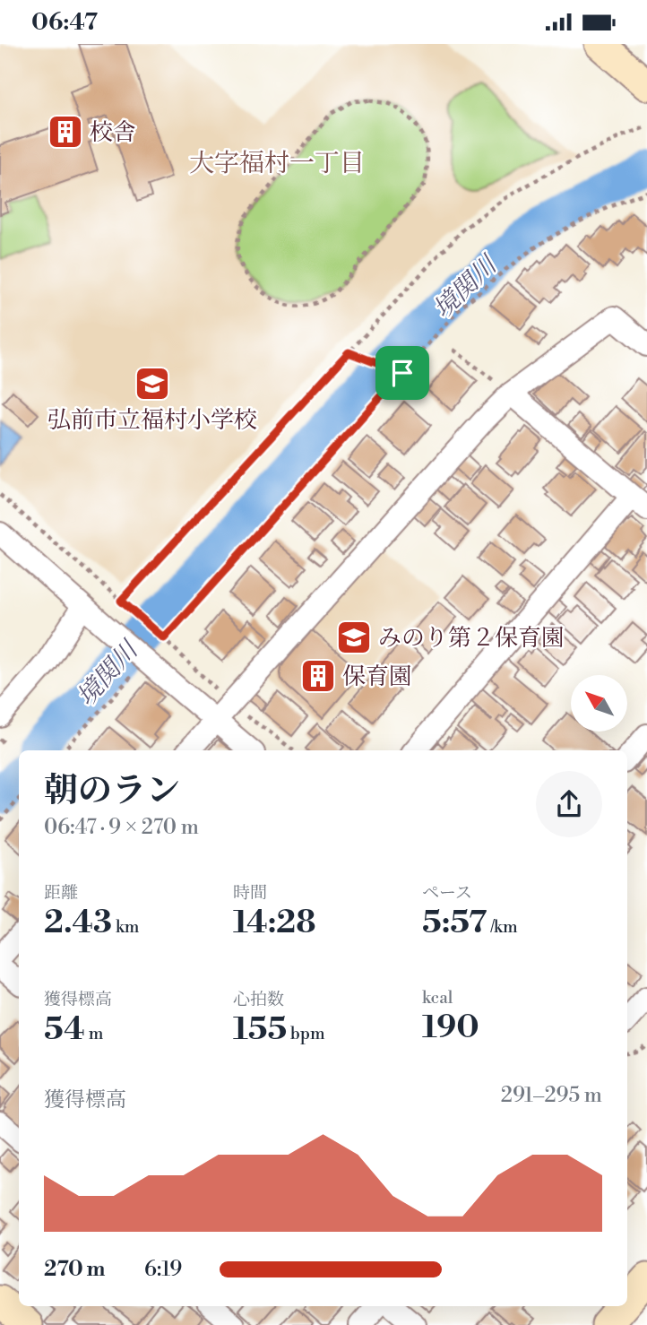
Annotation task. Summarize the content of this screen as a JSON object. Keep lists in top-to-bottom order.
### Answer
{
  "districts": ["大字福村一丁目"],
  "water": ["境関川"],
  "places": {
    "building": ["校舎", "保育園"],
    "school or university": ["弘前市立福村小学校", "みのり第２保育園"]
  },
  "north": "top left",
  "page": {
    "status": "06:47",
    "heading": ["朝のラン", "06:47 · 9 × 270 m"],
    "stats": [
      ["距離", "2.43 km"],
      ["時間", "14:28"],
      ["ペース", "5:57 /km"],
      ["獲得標高", "54 m"],
      ["心拍数", "155 bpm"],
      ["kcal", "190"]
    ],
    "chart": ["獲得標高", "291–295 m"],
    "list": [
      {
        "name": "270 m",
        "note": "6:19"
      }
    ]
  }
}
